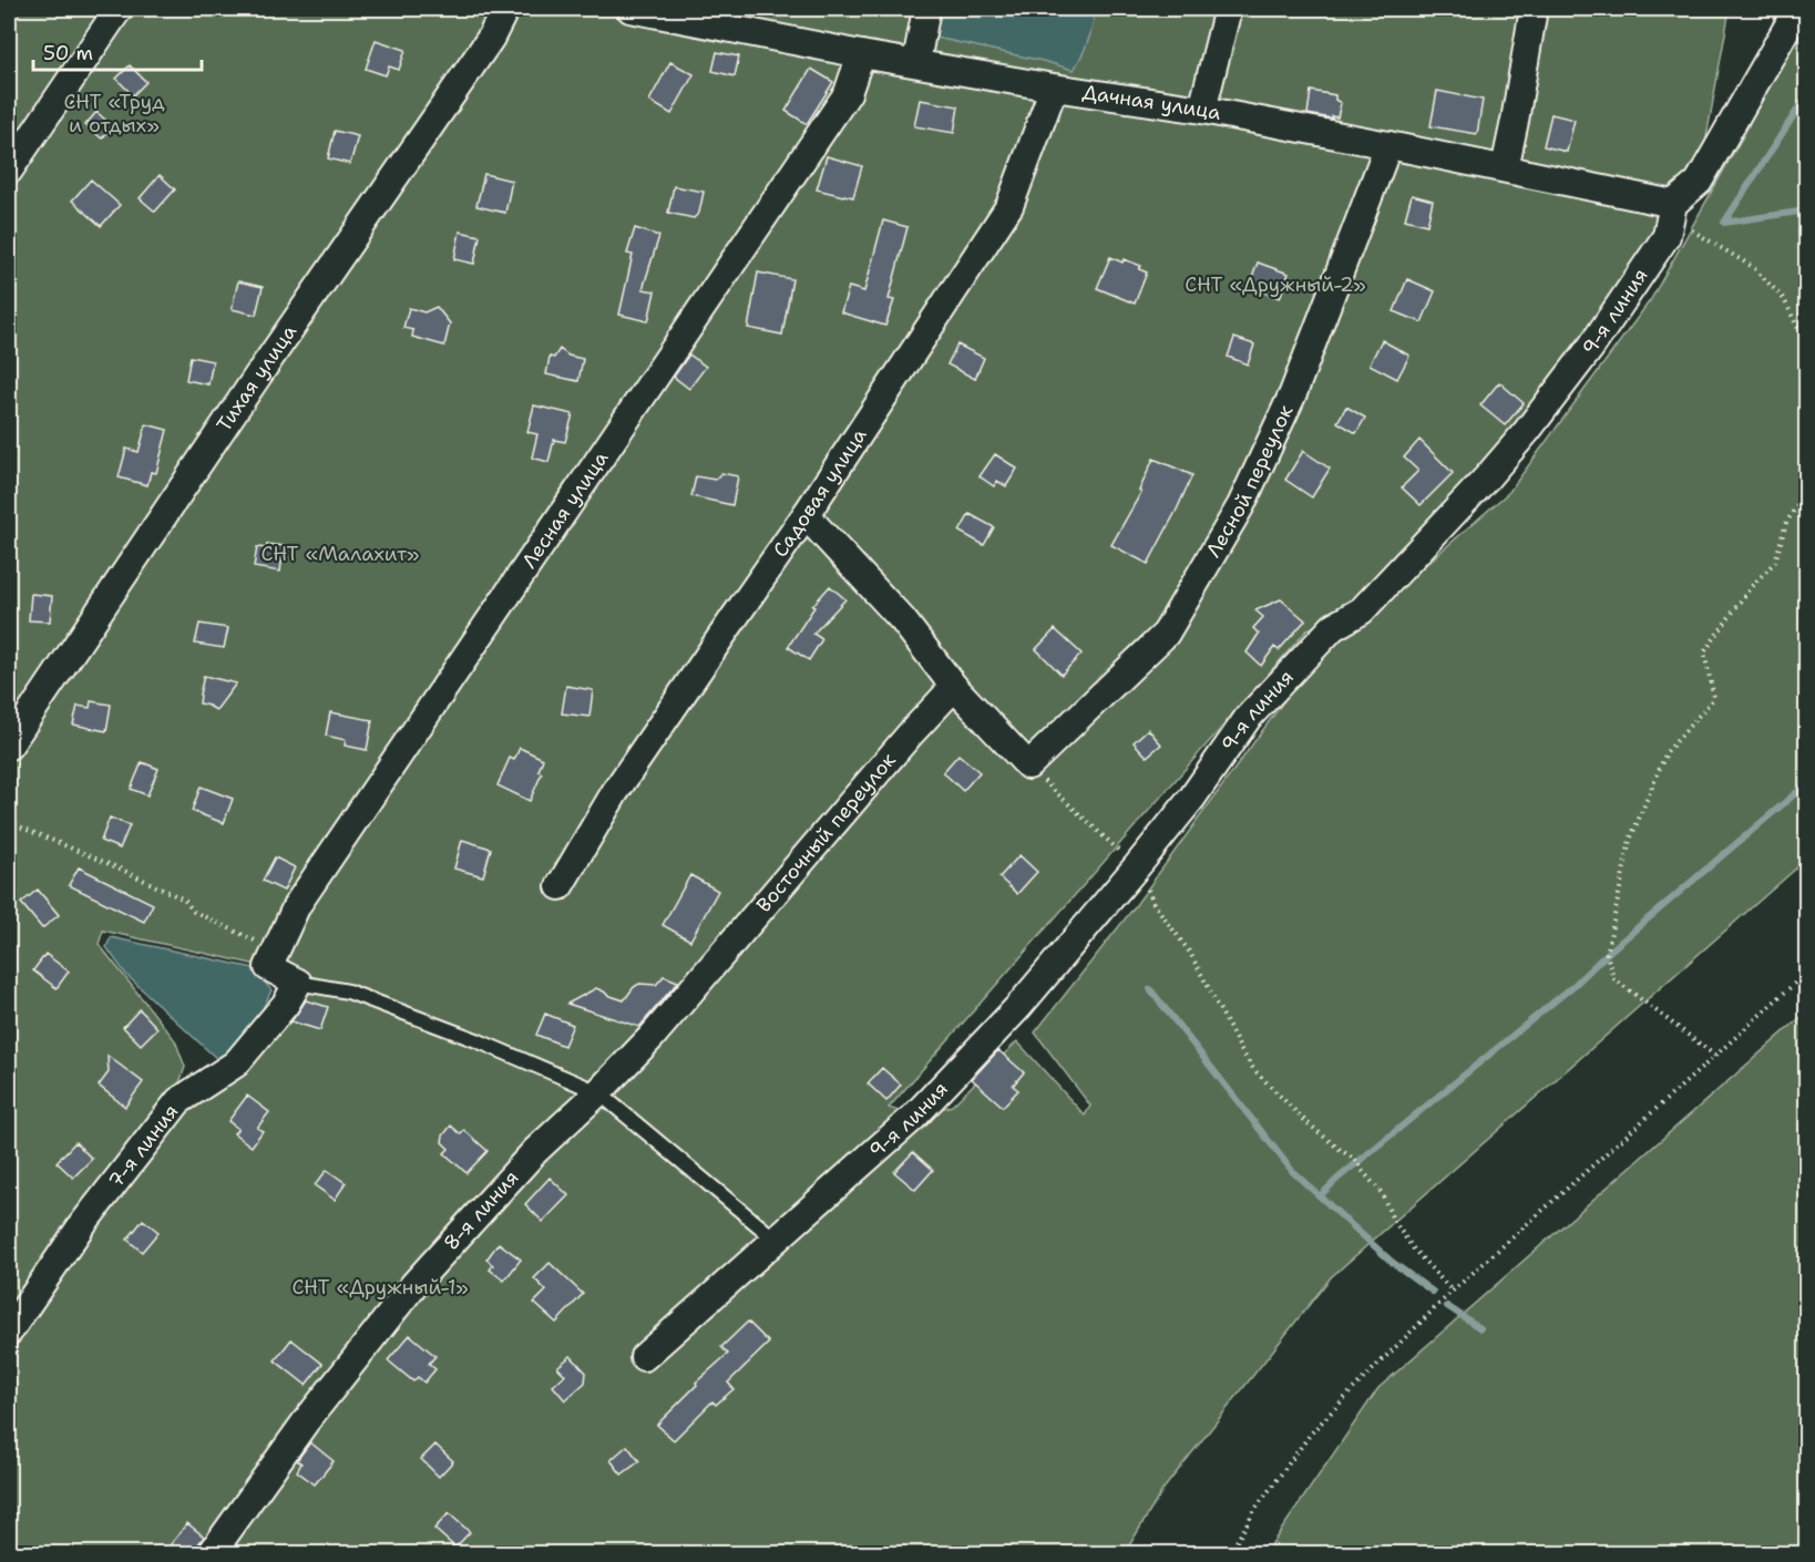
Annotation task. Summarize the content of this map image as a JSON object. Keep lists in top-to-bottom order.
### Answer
{
  "streets": {
    "street": [
      "Дачная улица",
      "9-я линия",
      "Тихая улица",
      "Лесной переулок",
      "Садовая улица",
      "Лесная улица",
      "Восточный переулок",
      "7-я линия",
      "8-я линия"
    ]
  },
  "crossings": [
    ["Дачная улица", "9-я линия"],
    ["Дачная улица", "Лесной переулок"],
    ["Дачная улица", "Садовая улица"],
    ["Дачная улица", "Лесная улица"],
    ["Восточный переулок", "8-я линия"]
  ],
  "parks": [
    "СНТ «Труд и отдых»",
    "СНТ «Дружный-2»",
    "СНТ «Малахит»",
    "СНТ «Дружный-1»"
  ],
  "scale_bar": "50 m"
}
